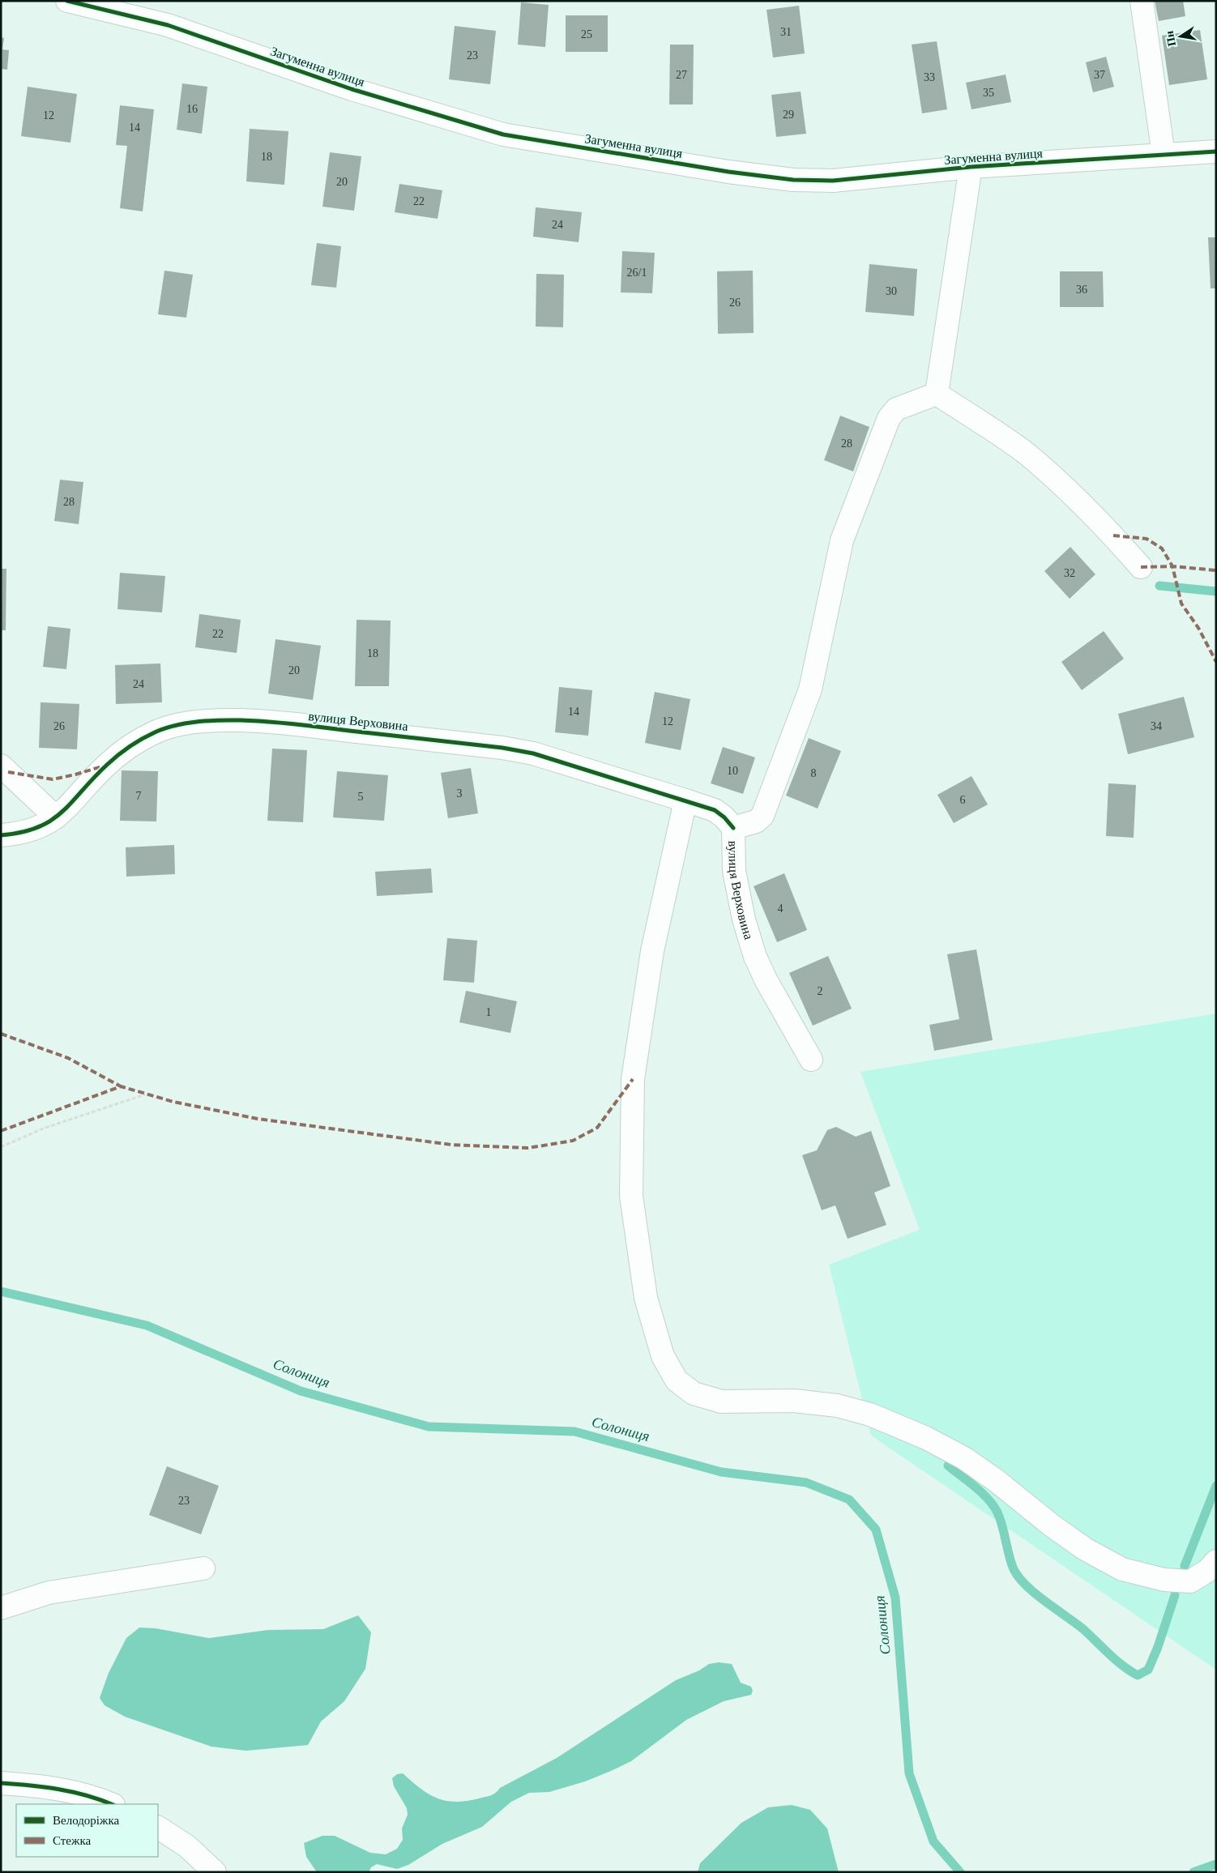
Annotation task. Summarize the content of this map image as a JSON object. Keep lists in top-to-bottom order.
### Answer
{
  "streets": {
    "street": ["Загуменна вулиця", "вулиця Верховина"]
  },
  "water": ["Солониця"],
  "house_numbers": [
    "31",
    "25",
    "23",
    "27",
    "37",
    "33",
    "35",
    "16",
    "29",
    "12",
    "14",
    "18",
    "20",
    "22",
    "24",
    "26/1",
    "36",
    "30",
    "26",
    "28",
    "28",
    "32",
    "22",
    "18",
    "20",
    "24",
    "14",
    "12",
    "26",
    "34",
    "10",
    "8",
    "3",
    "7",
    "5",
    "6",
    "4",
    "2",
    "1",
    "23"
  ],
  "legend": ["Велодоріжка", "Стежка"],
  "north": "left"
}
